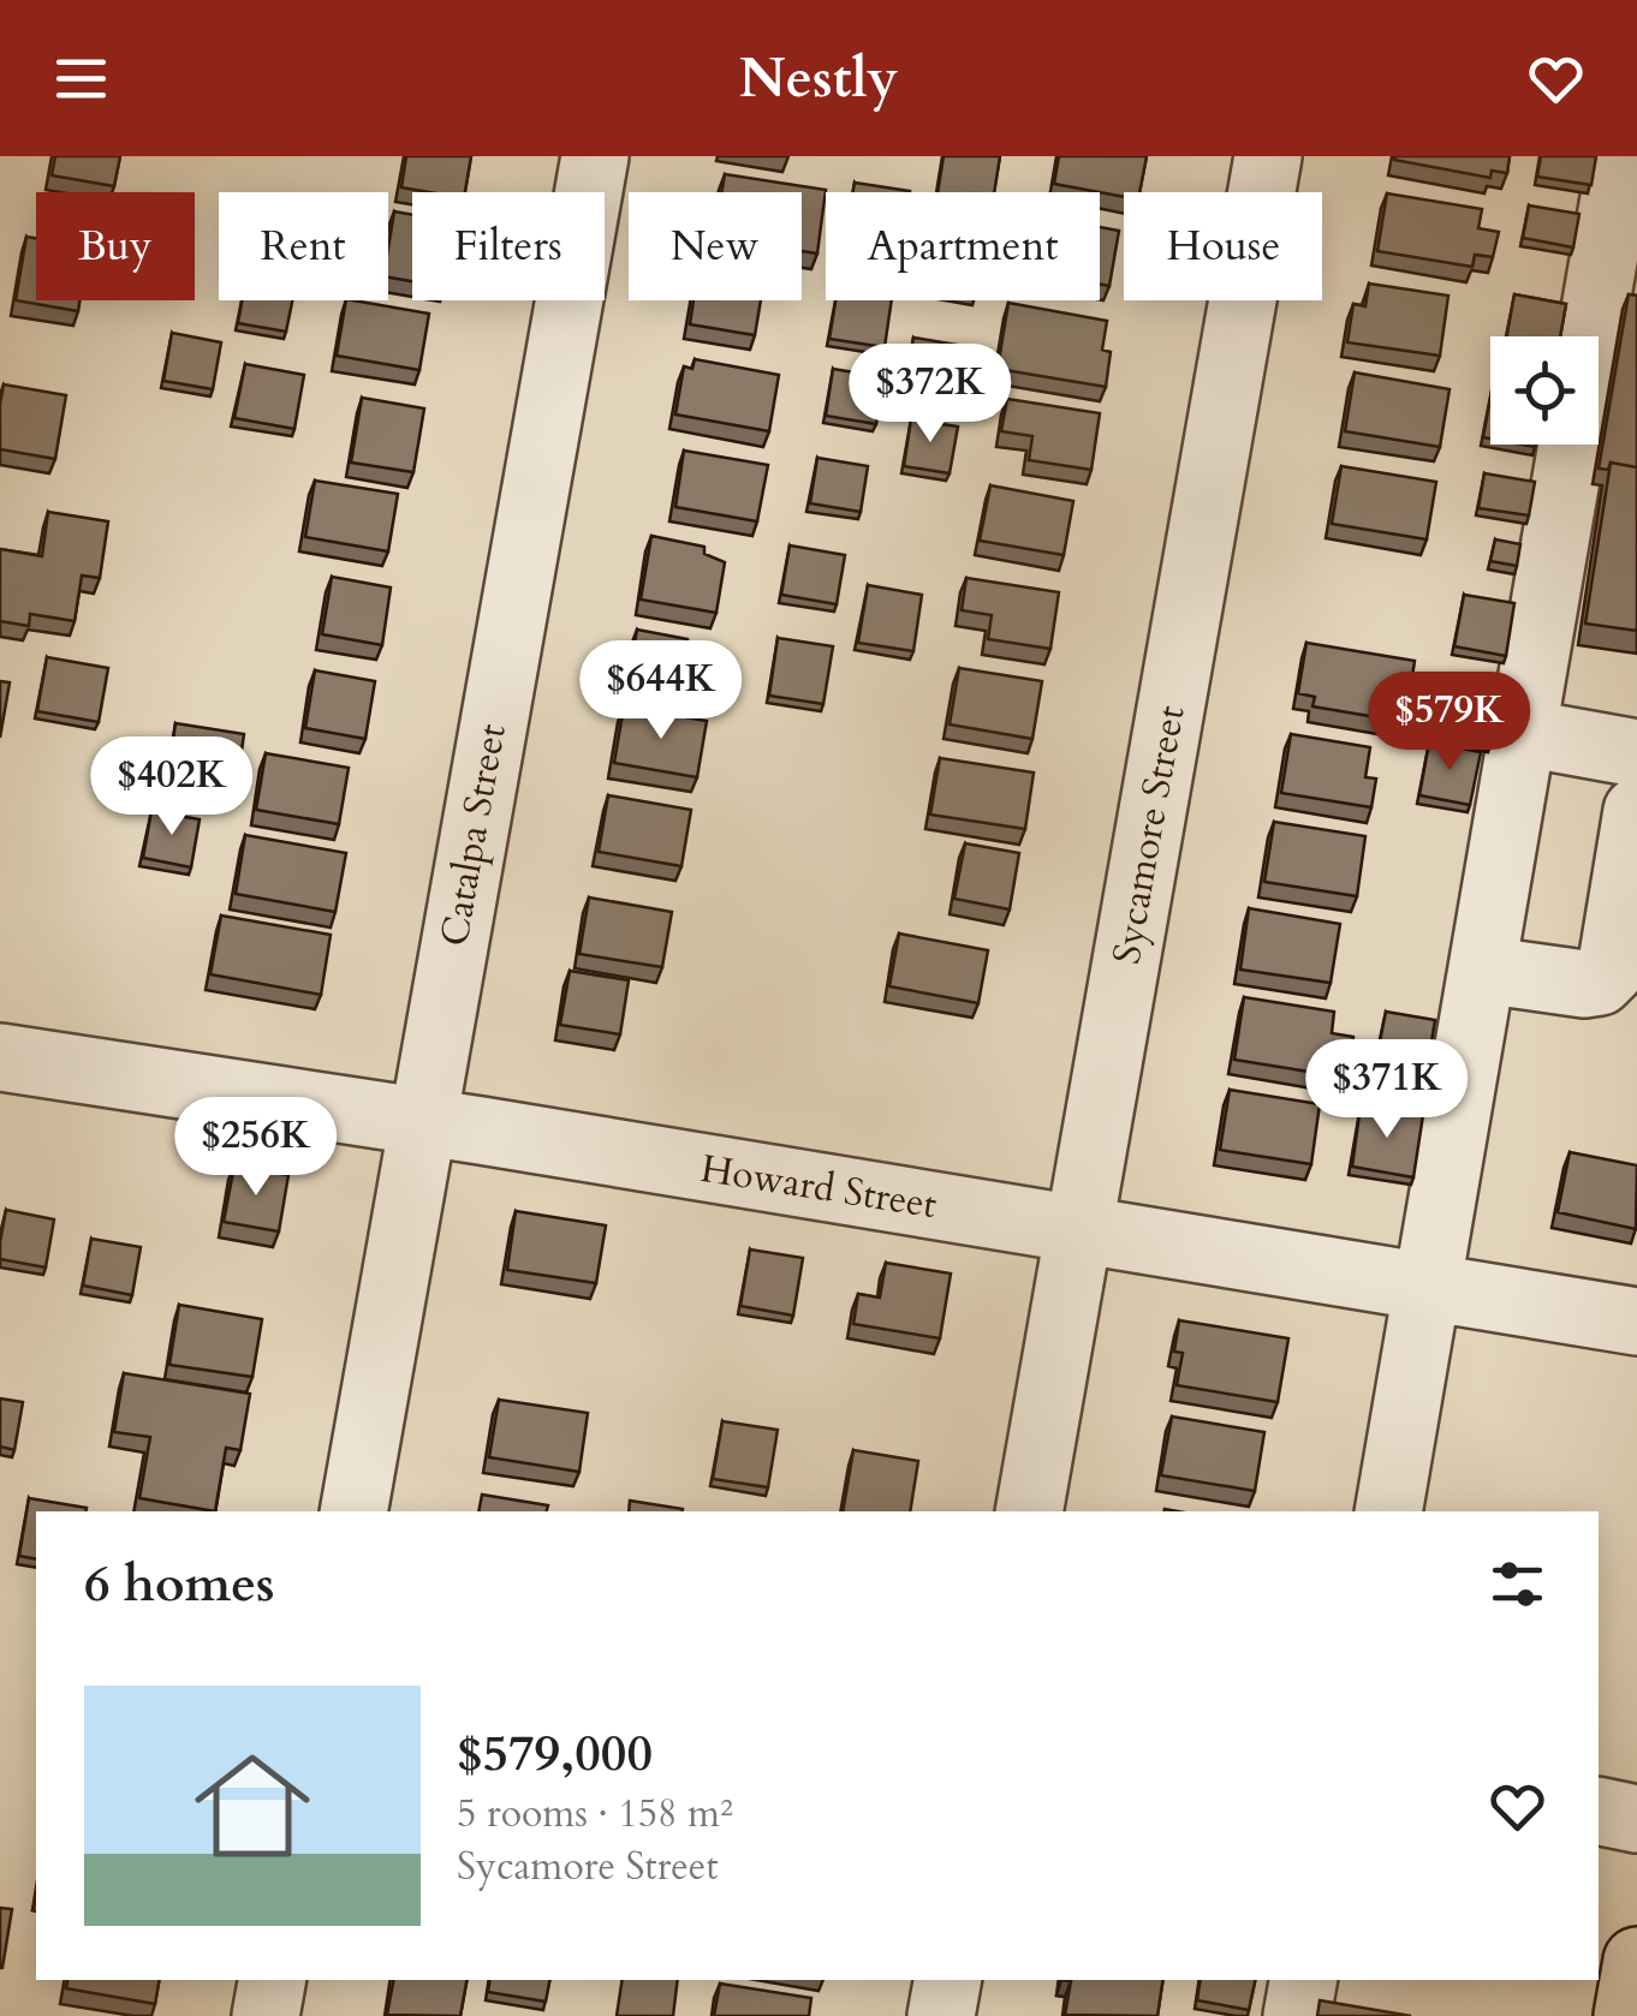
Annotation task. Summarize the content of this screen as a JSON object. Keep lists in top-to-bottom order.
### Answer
{
  "streets": {
    "street": ["Catalpa Street", "Sycamore Street", "Howard Street"]
  },
  "crossings": [
    ["Catalpa Street", "Howard Street"],
    ["Sycamore Street", "Howard Street"]
  ],
  "page": {
    "header": "Nestly",
    "chip": [
      "Buy",
      "Rent",
      "Filters",
      "New",
      "Apartment",
      "House"
    ],
    "price": [
      "$372K",
      "$644K",
      "$579K",
      "$402K",
      "$371K",
      "$256K"
    ],
    "heading": "6 homes",
    "list": [
      {
        "name": "$579,000",
        "note": "5 rooms · 158 m² · Sycamore Street"
      }
    ]
  }
}
